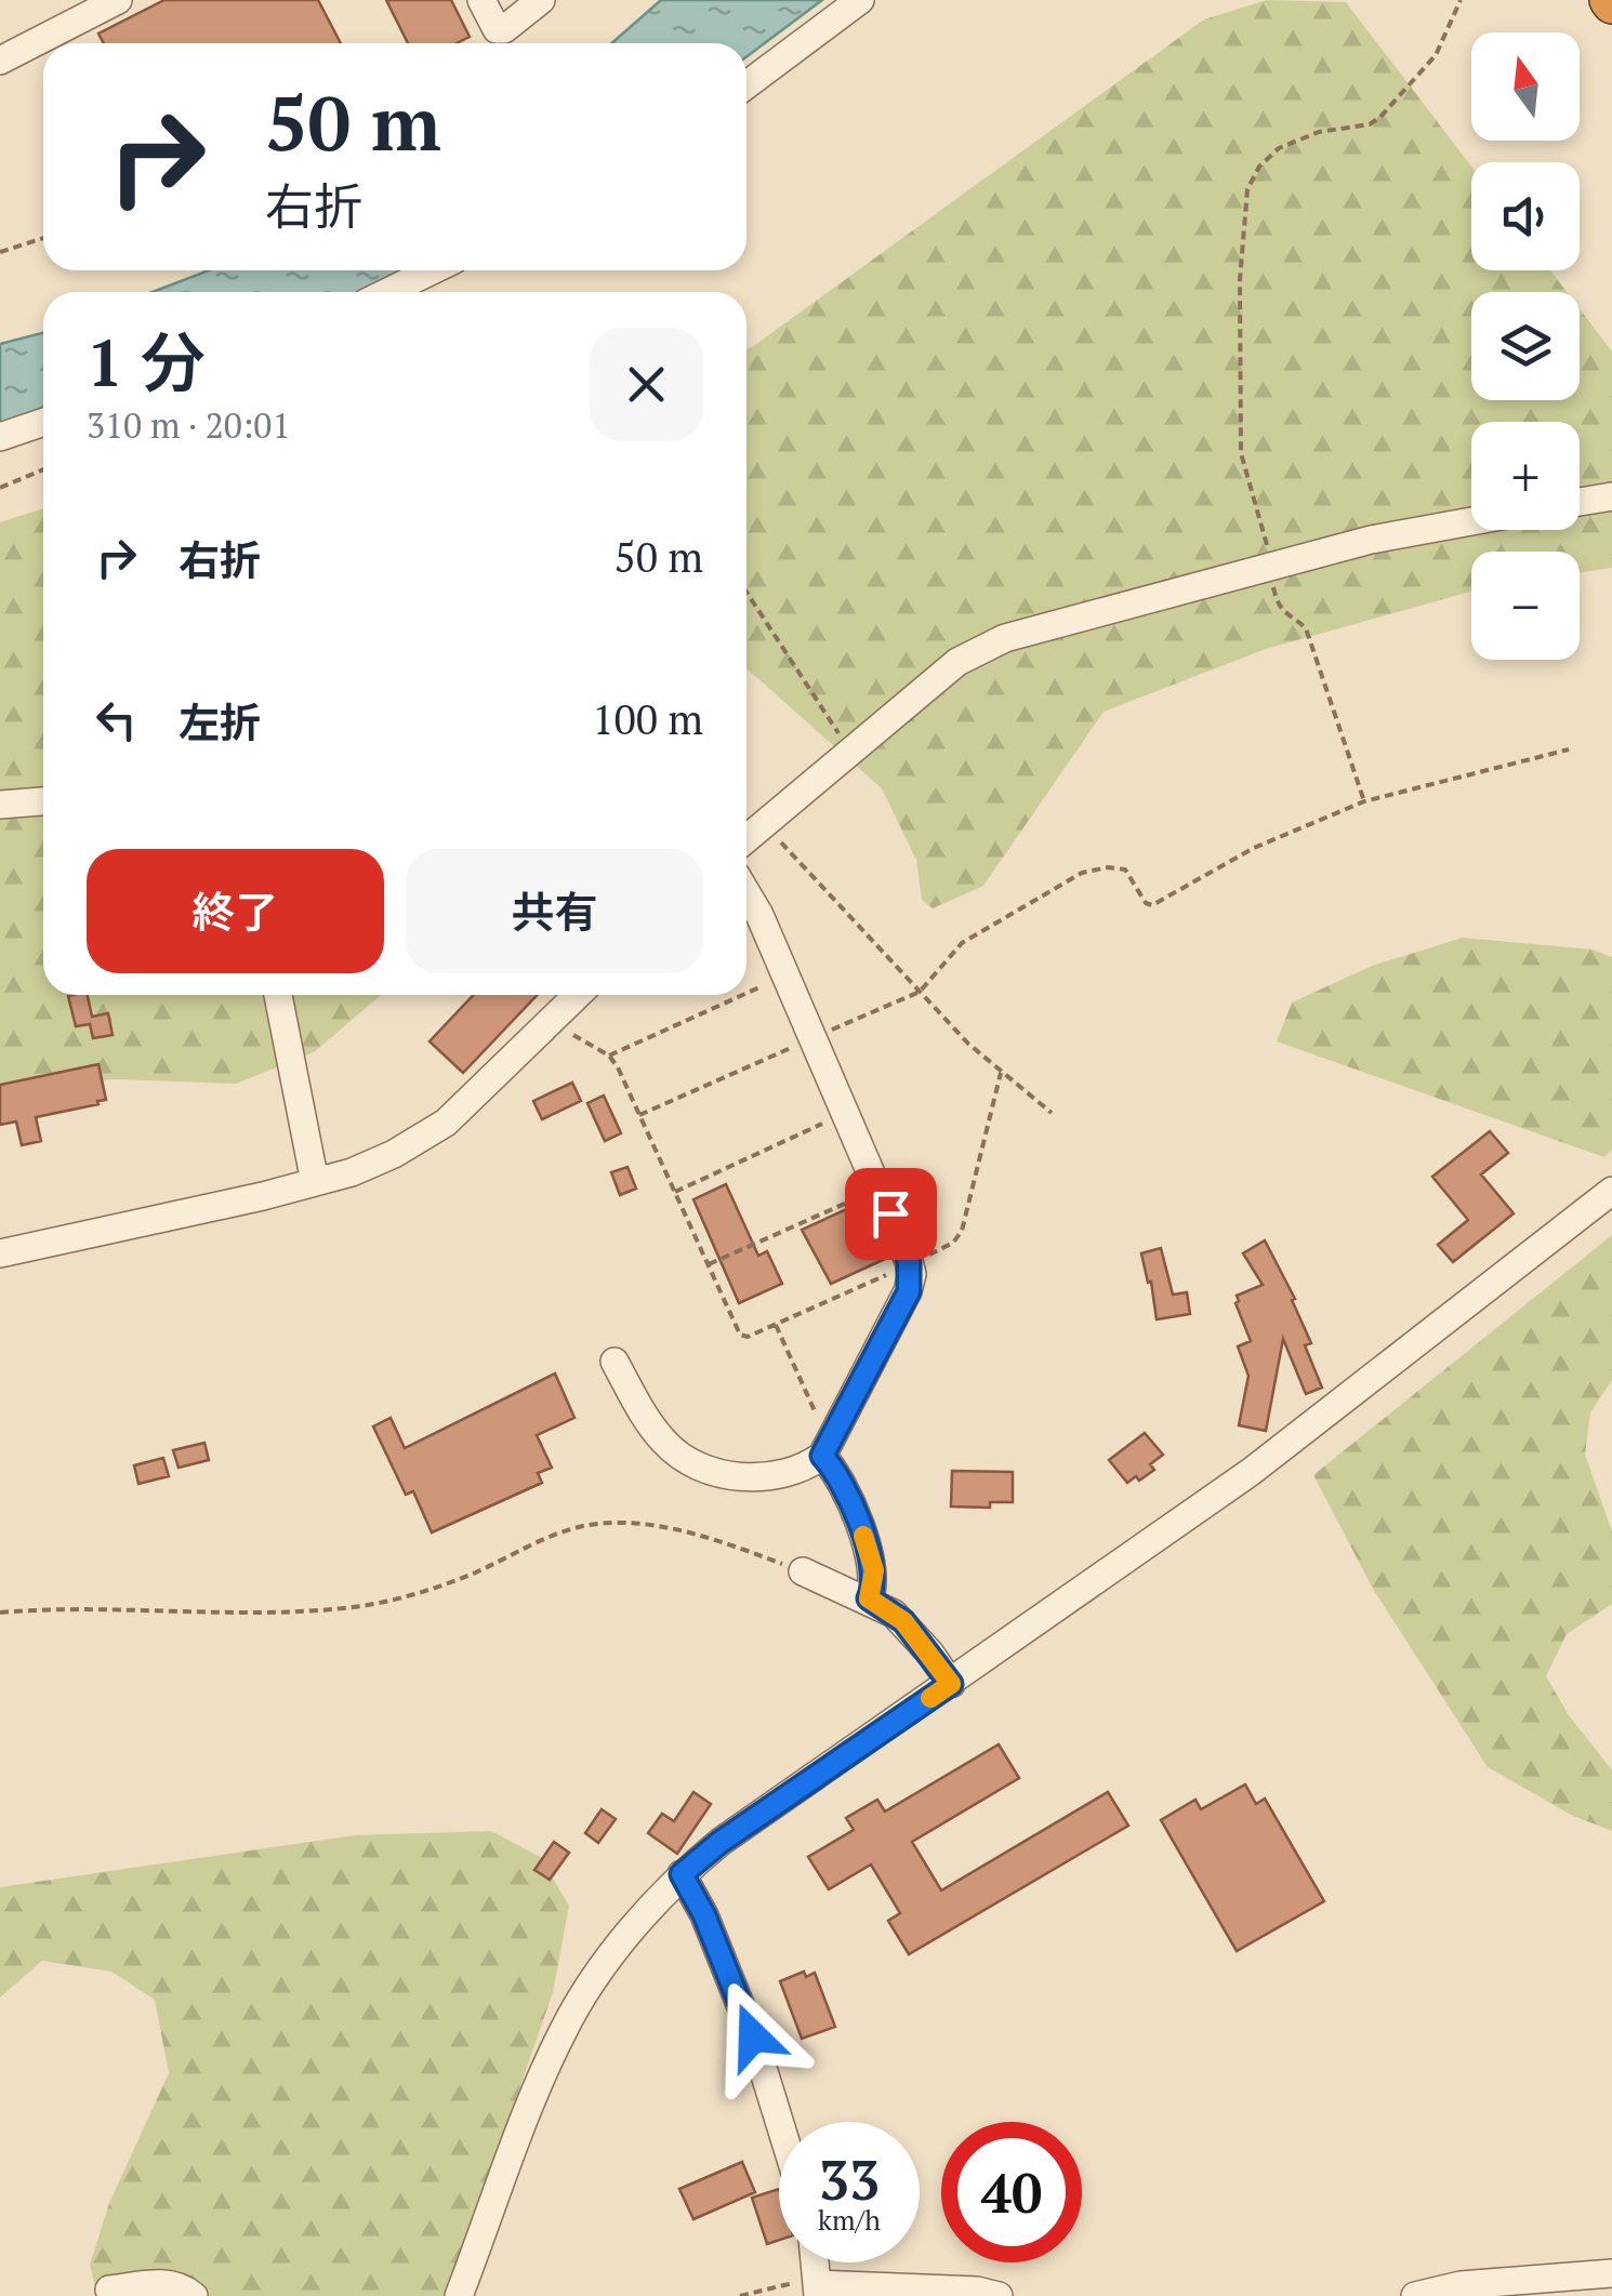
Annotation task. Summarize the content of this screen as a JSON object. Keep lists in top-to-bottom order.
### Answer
{
  "north": "top",
  "page": {
    "map_buttons": ["+", "−"],
    "turn": ["50 m", "右折"],
    "heading": ["1 分", "310 m · 20:01"],
    "list": [
      {
        "name": "右折",
        "value": "50 m"
      },
      {
        "name": "左折",
        "value": "100 m"
      }
    ],
    "buttons": ["終了", "共有"],
    "speed": "33 km/h",
    "limit": "40"
  }
}
